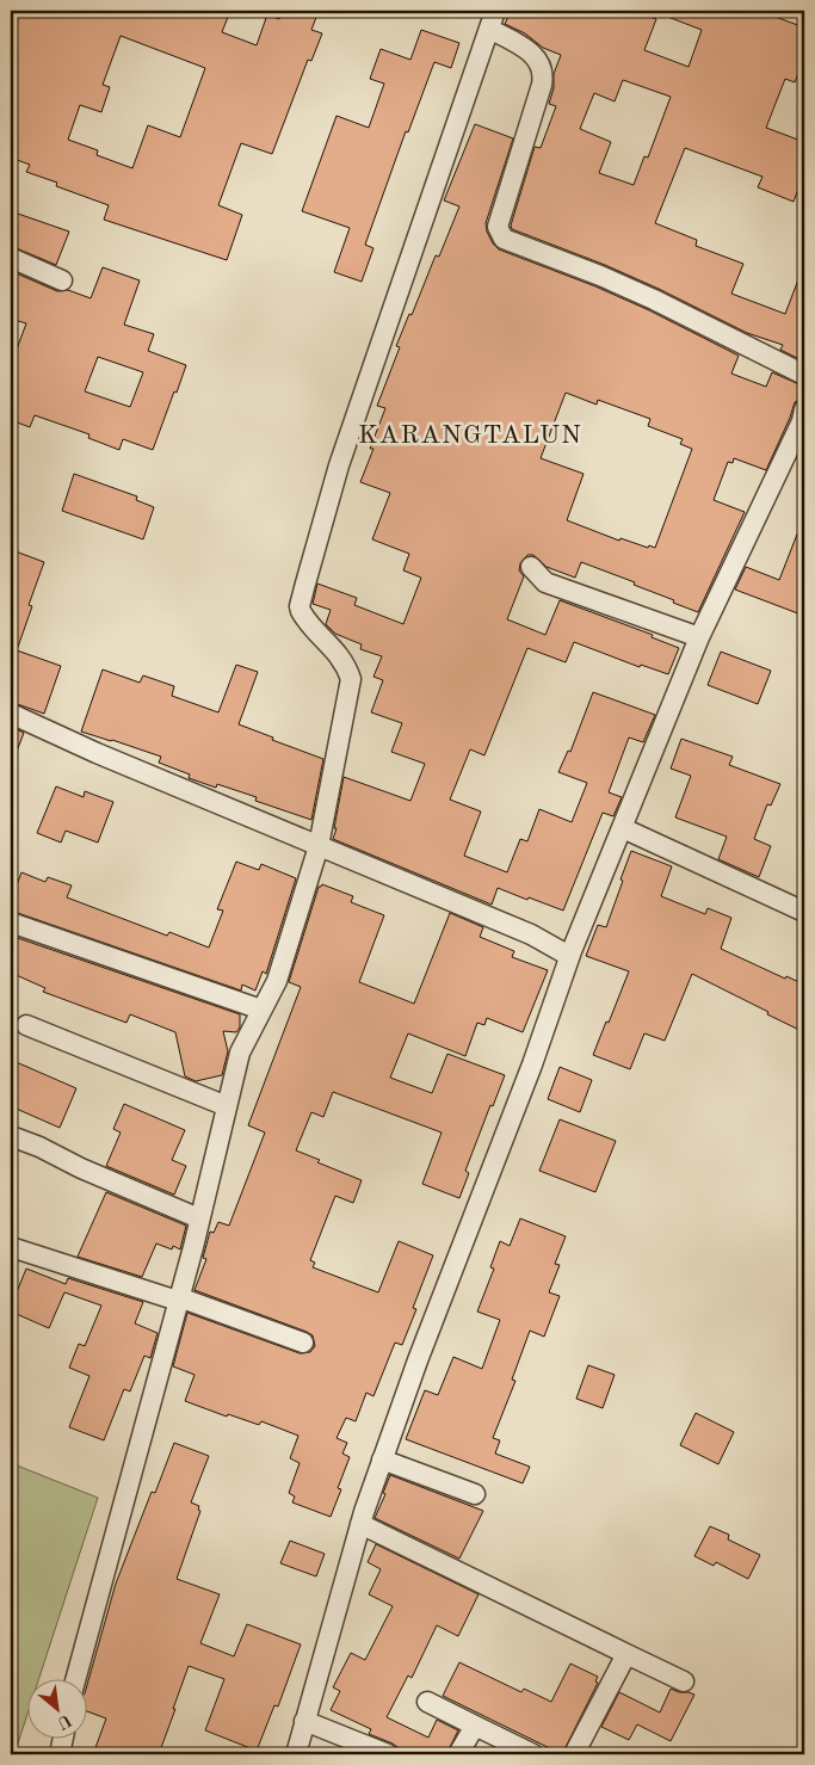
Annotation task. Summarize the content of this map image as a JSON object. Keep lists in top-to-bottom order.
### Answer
{
  "districts": ["KARANGTALUN"],
  "north": "bottom right"
}
